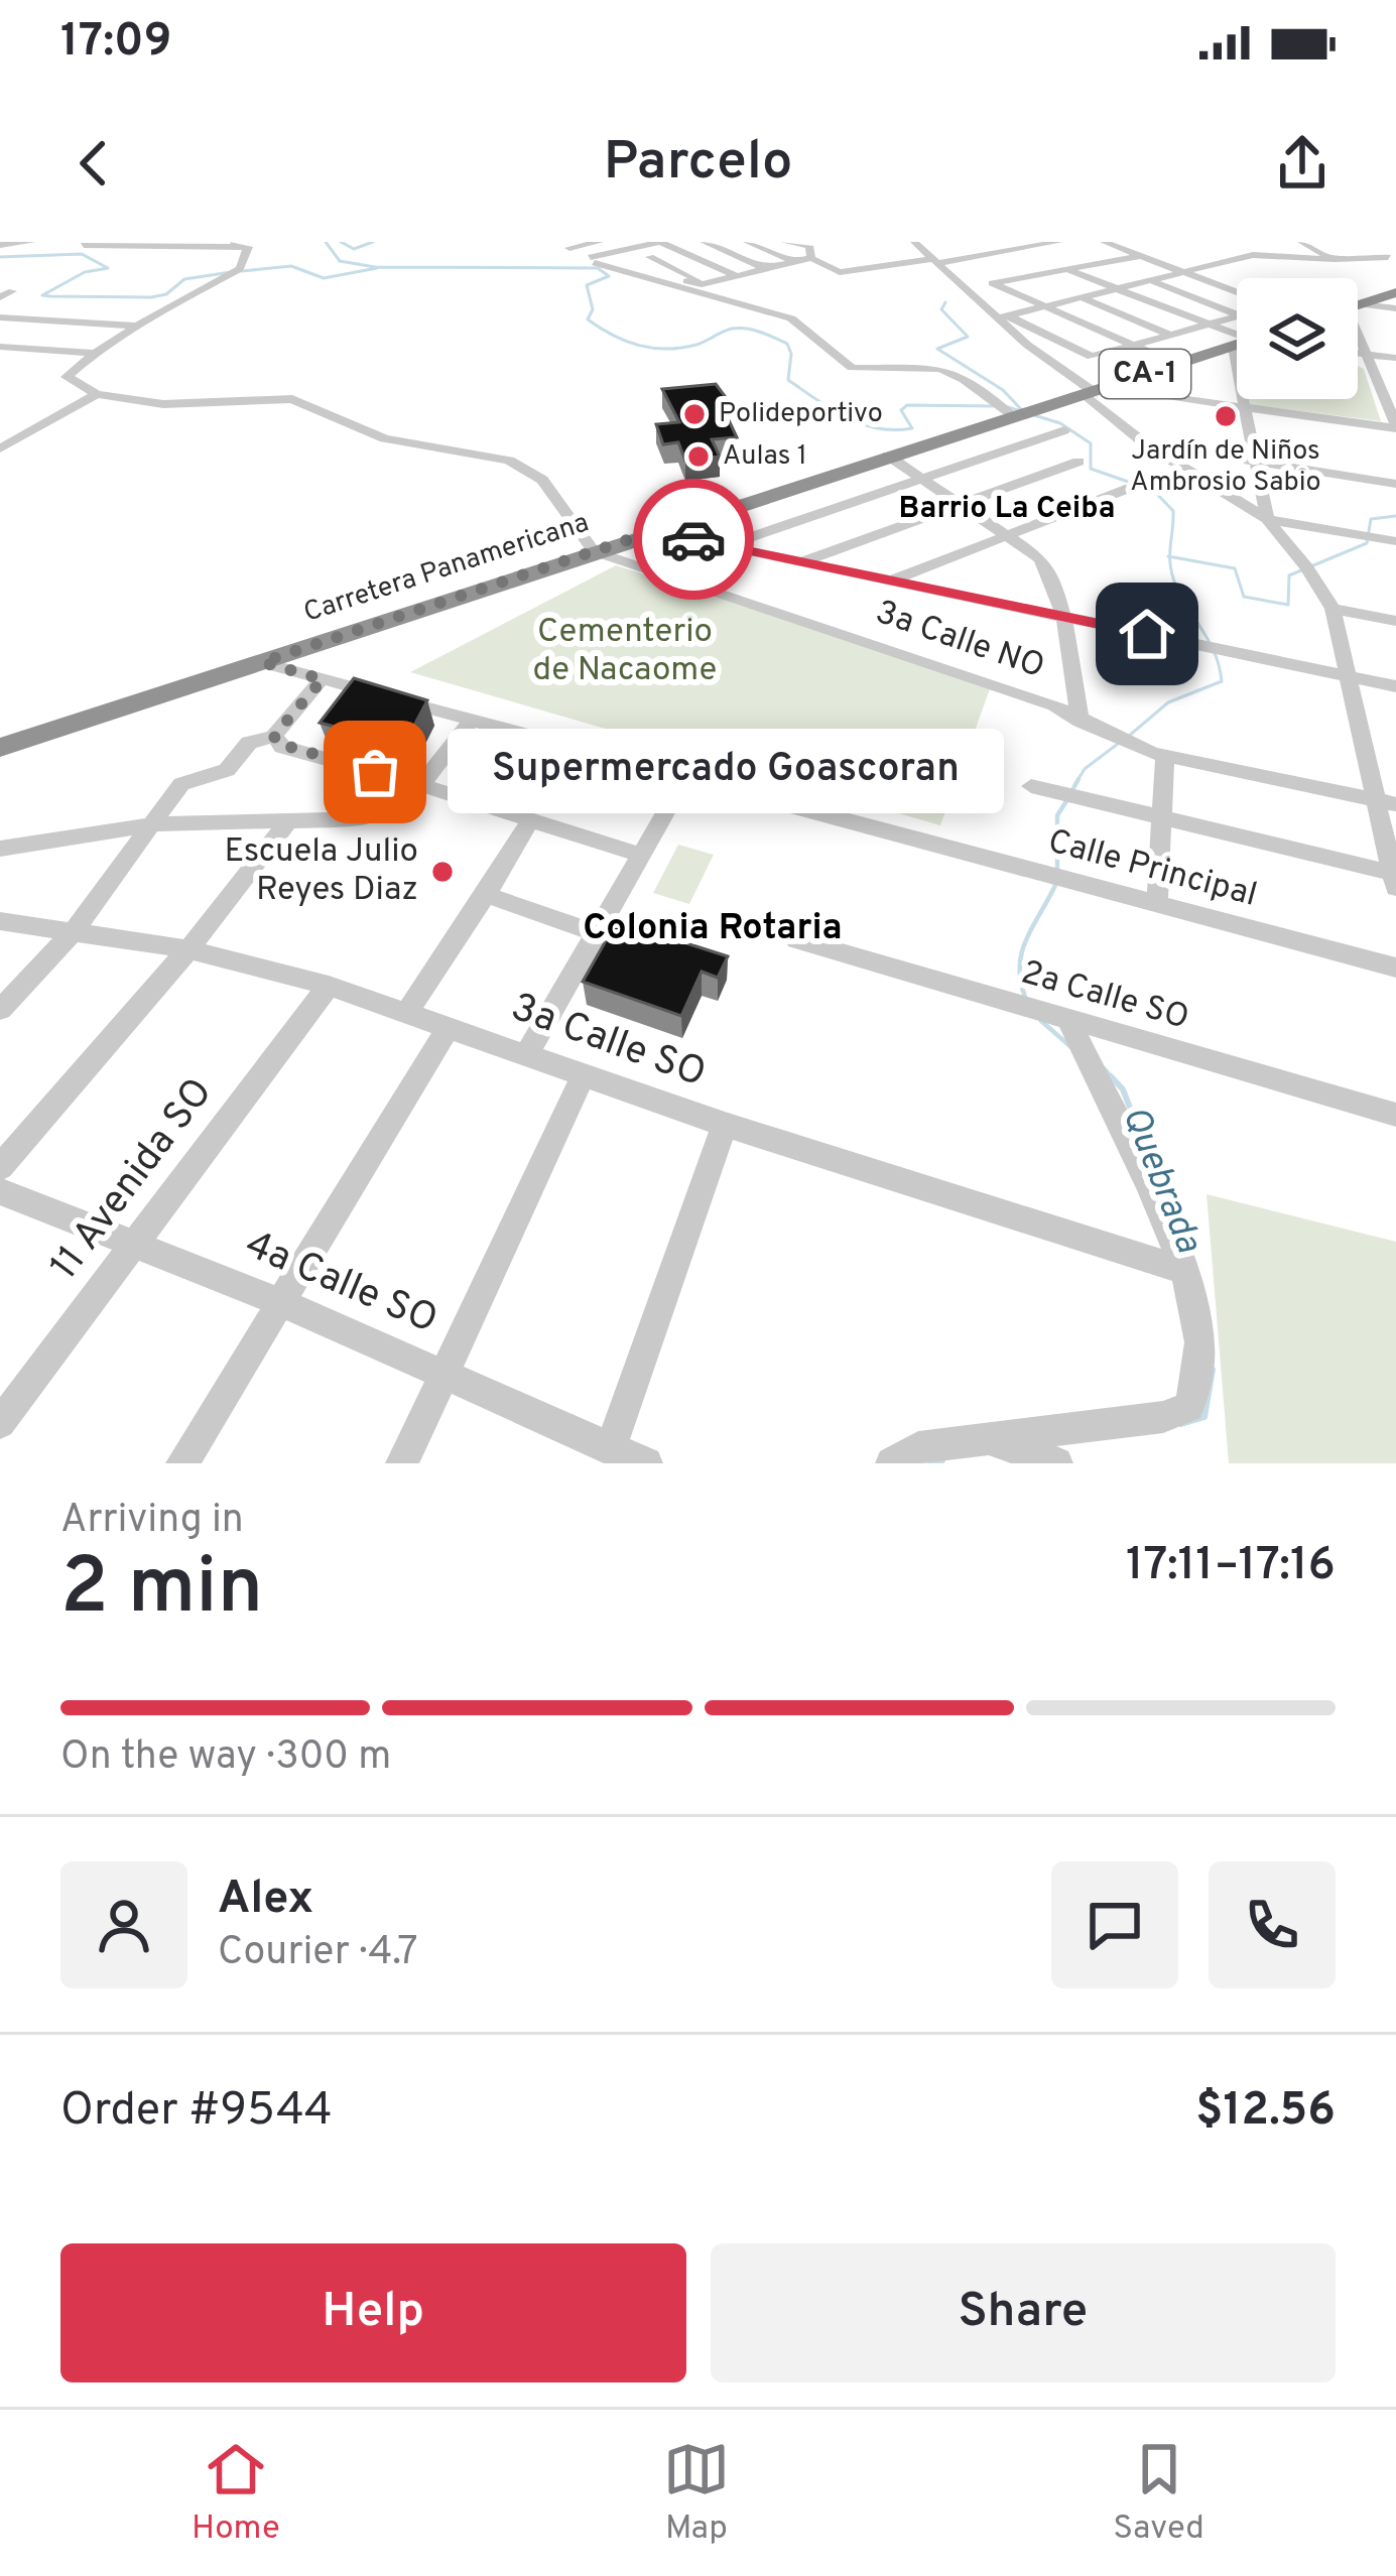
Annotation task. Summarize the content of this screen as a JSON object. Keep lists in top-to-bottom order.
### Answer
{
  "streets": {
    "highway": ["CA-1", "Carretera Panamericana"],
    "street": [
      "3a Calle NO",
      "Calle Principal",
      "2a Calle SO",
      "3a Calle SO",
      "11 Avenida SO",
      "4a Calle SO"
    ]
  },
  "crossings": [
    ["Carretera Panamericana", "3a Calle NO"],
    ["Carretera Panamericana", "Calle Principal"],
    ["3a Calle SO", "11 Avenida SO"],
    ["11 Avenida SO", "4a Calle SO"]
  ],
  "districts": ["Barrio La Ceiba", "Colonia Rotaria"],
  "water": ["Quebrada"],
  "parks": ["Cementerio de Nacaome"],
  "places": [
    "Polideportivo",
    "Jardín de Niños Ambrosio Sabio",
    "Aulas 1",
    "Supermercado Goascoran",
    "Escuela Julio Reyes Diaz"
  ],
  "page": {
    "status": "17:09",
    "header": "Parcelo",
    "bubble": "Supermercado Goascoran",
    "heading": ["2 min", "Arriving in", "17:11–17:16"],
    "panel": [
      "Alex",
      "Courier · 4.7",
      "Order #9544",
      "$12.56"
    ],
    "bar": "On the way · 300 m",
    "buttons": ["Help", "Share"],
    "tabs": ["Home", "Map", "Saved"]
  }
}
